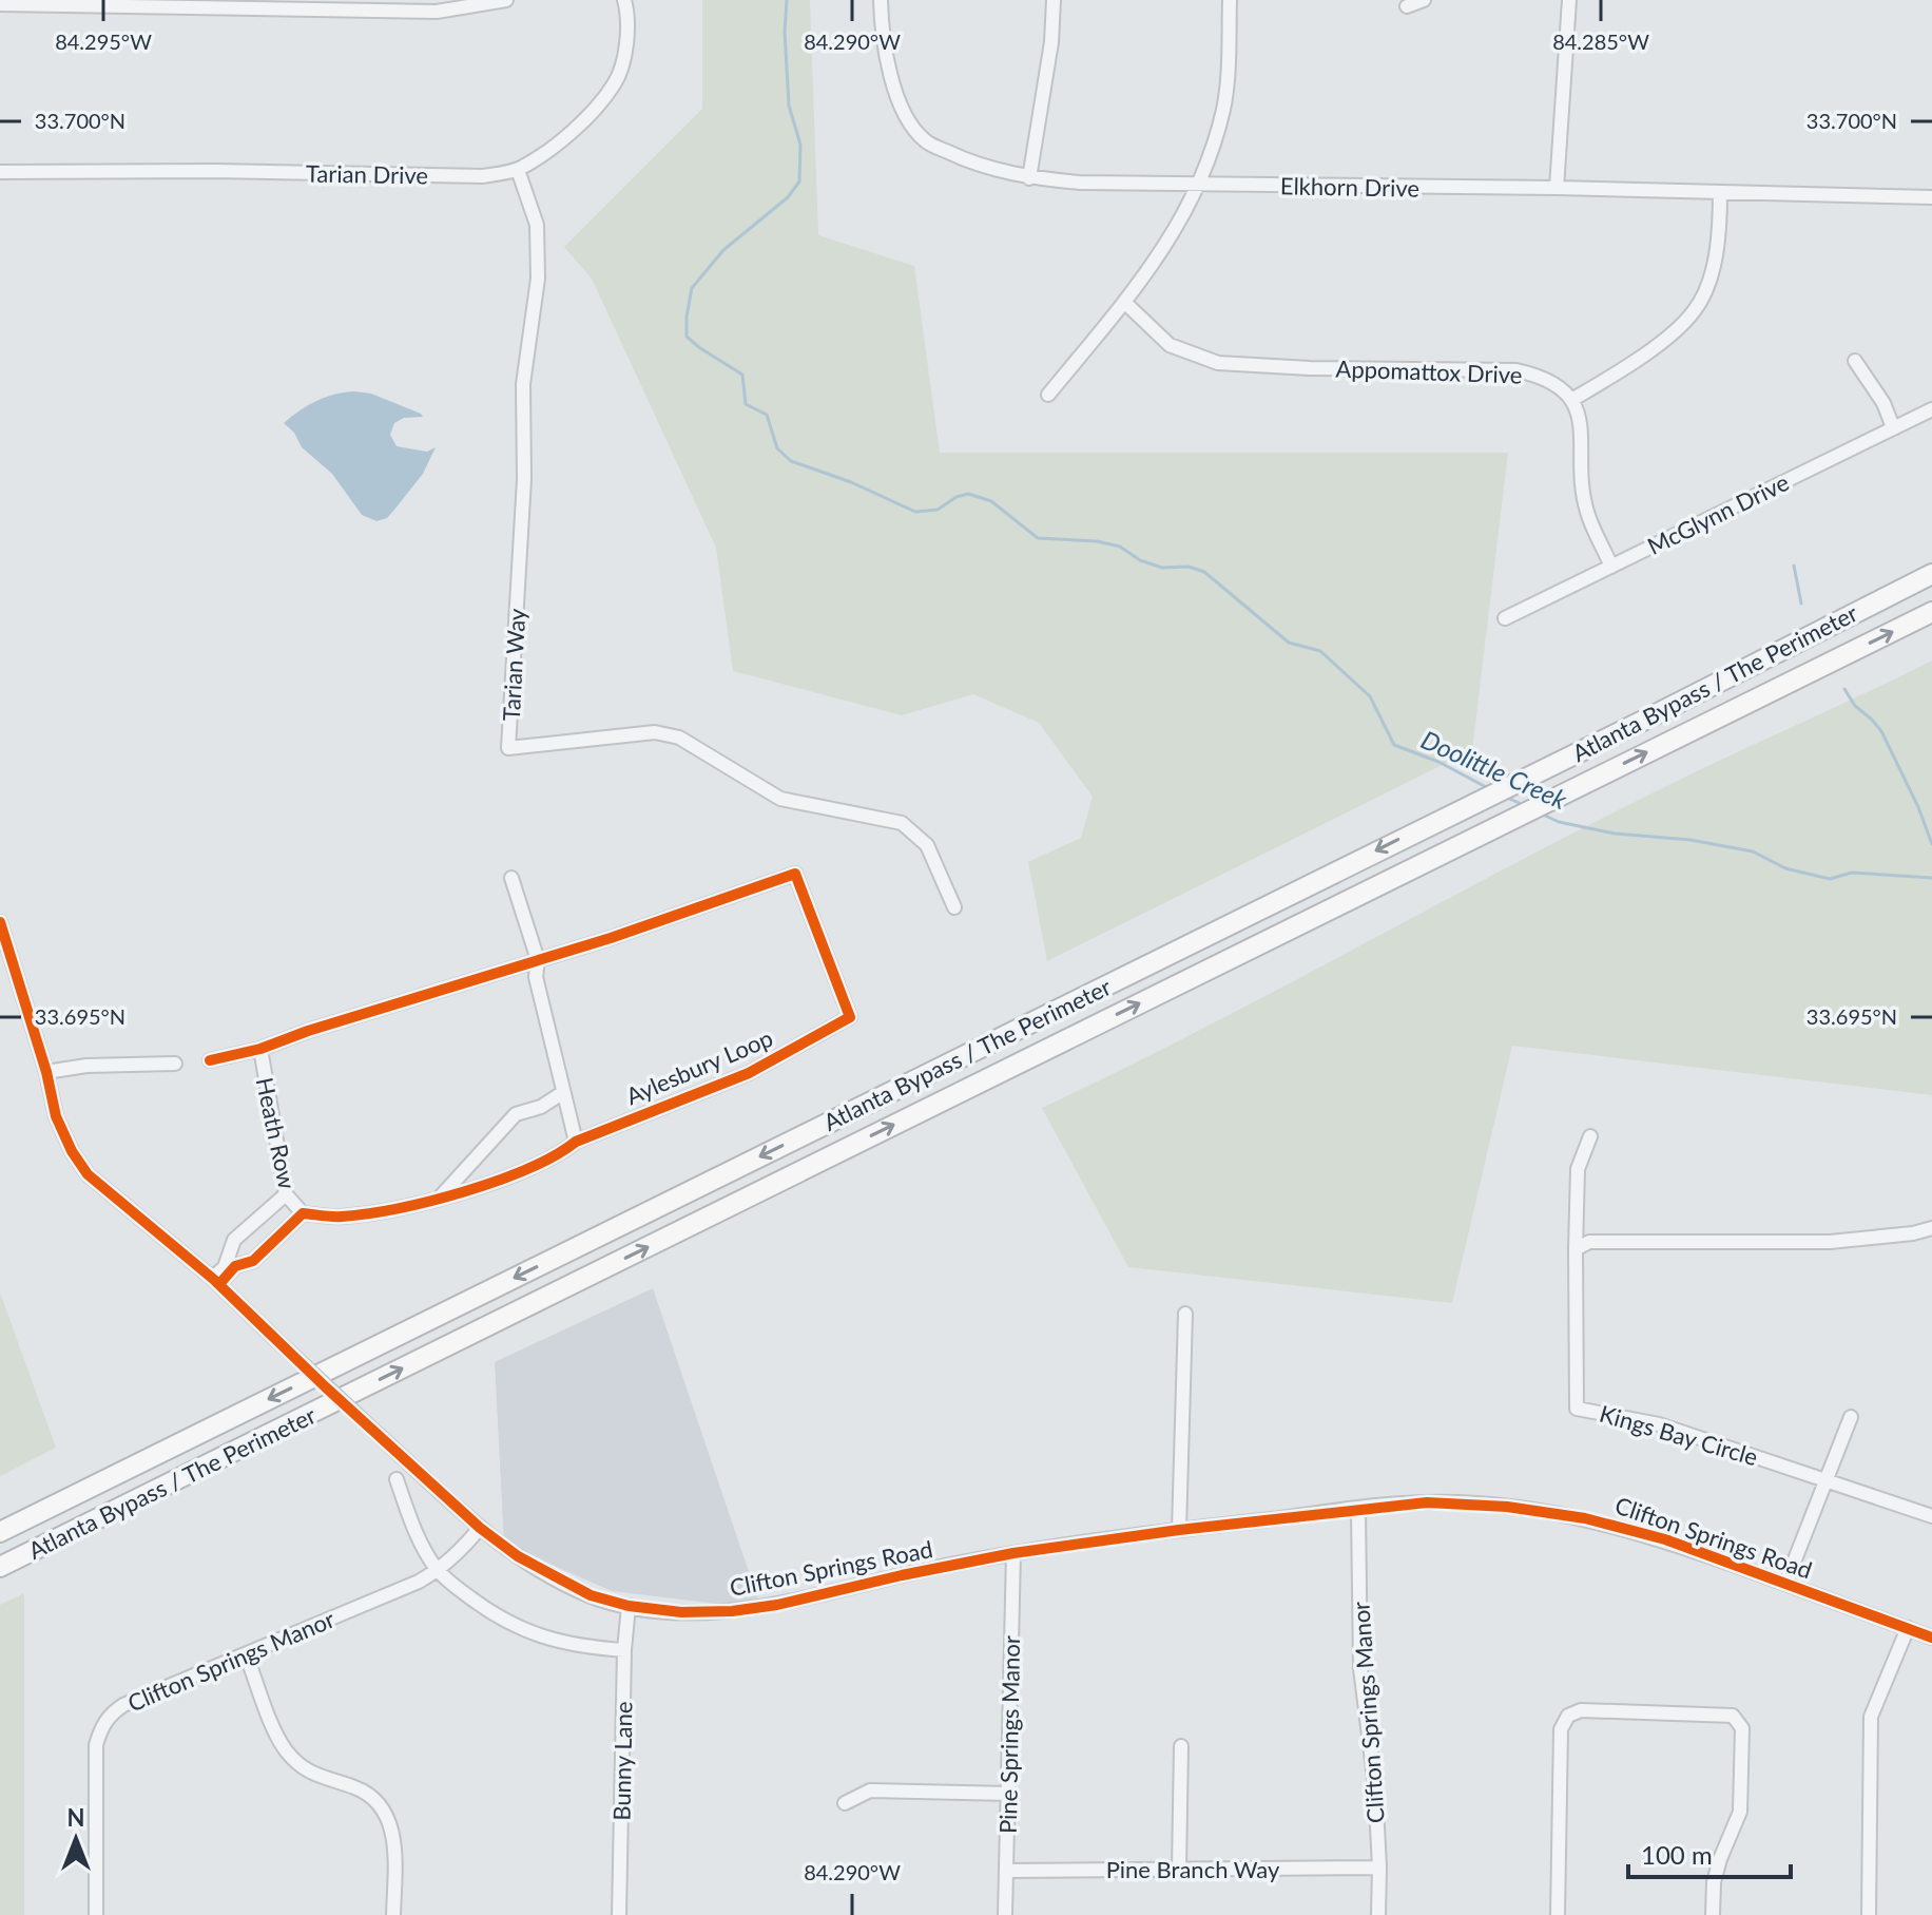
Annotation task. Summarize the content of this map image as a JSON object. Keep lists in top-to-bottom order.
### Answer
{
  "streets": {
    "highway": ["Atlanta Bypass / The Perimeter"],
    "street": [
      "Tarian Drive",
      "Elkhorn Drive",
      "Appomattox Drive",
      "McGlynn Drive",
      "Tarian Way",
      "Aylesbury Loop",
      "Heath Row",
      "Kings Bay Circle",
      "Clifton Springs Road",
      "Clifton Springs Manor",
      "Pine Springs Manor",
      "Bunny Lane",
      "Pine Branch Way"
    ]
  },
  "crossings": [
    ["Tarian Drive", "Tarian Way"],
    ["Aylesbury Loop", "Heath Row"],
    ["Clifton Springs Road", "Clifton Springs Manor"],
    ["Clifton Springs Road", "Pine Springs Manor"],
    ["Clifton Springs Road", "Bunny Lane"],
    ["Clifton Springs Manor", "Pine Branch Way"],
    ["Pine Springs Manor", "Pine Branch Way"]
  ],
  "water": ["Doolittle Creek"],
  "scale_bar": "100 m",
  "north": "top",
  "coordinates": [
    "84.295°W",
    "84.290°W",
    "84.285°W",
    "33.700°N",
    "33.695°N"
  ]
}
